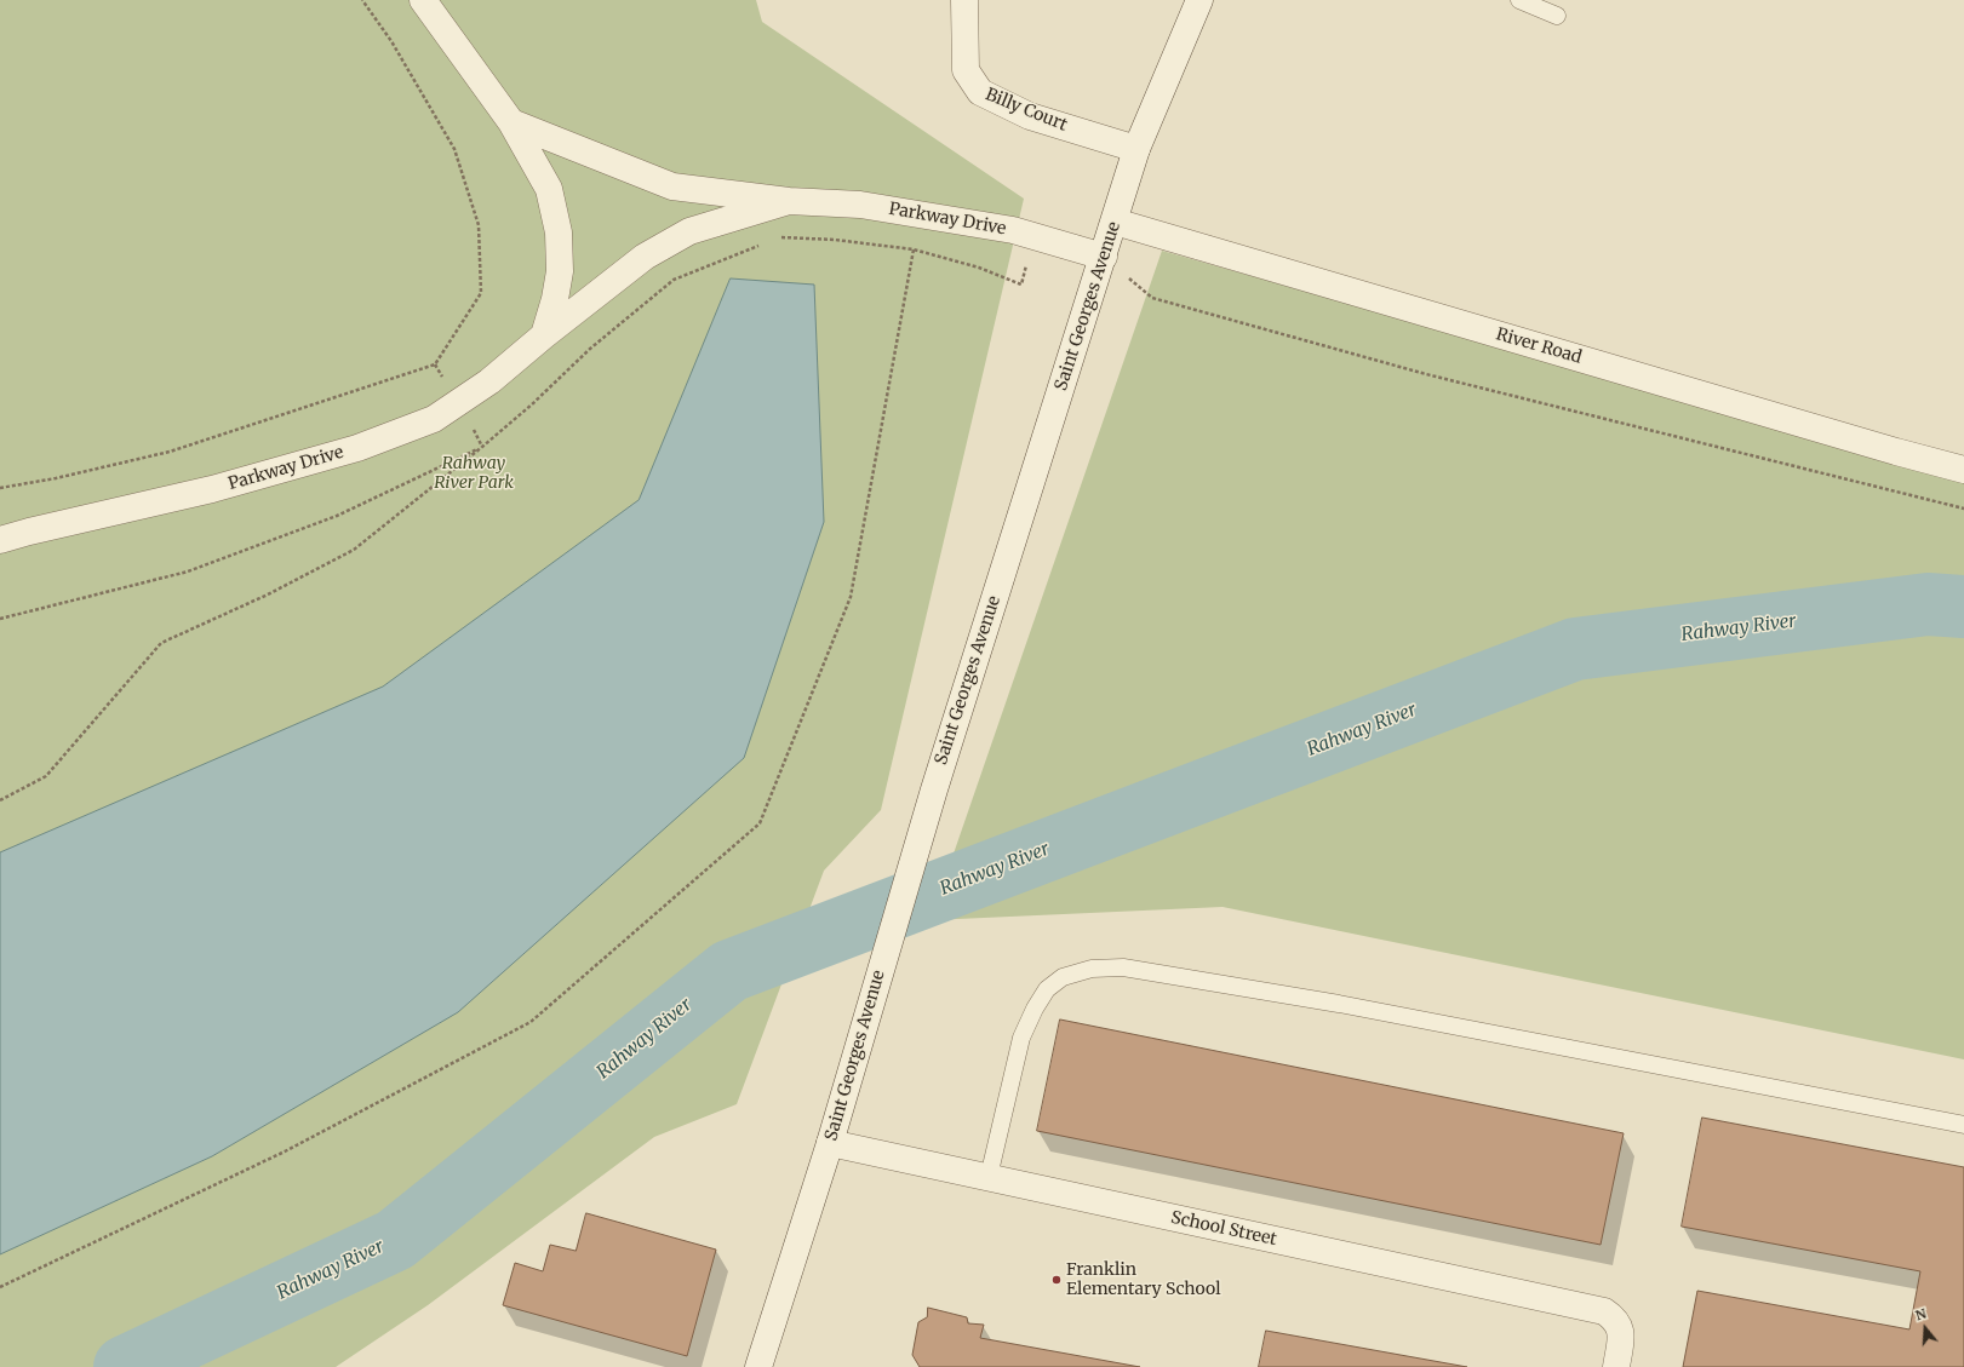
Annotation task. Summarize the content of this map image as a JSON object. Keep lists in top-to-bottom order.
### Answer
{
  "streets": {
    "street": [
      "Billy Court",
      "Parkway Drive",
      "Saint Georges Avenue",
      "River Road",
      "School Street"
    ]
  },
  "crossings": [
    ["Billy Court", "Saint Georges Avenue"],
    ["Parkway Drive", "Saint Georges Avenue"],
    ["Saint Georges Avenue", "River Road"],
    ["Saint Georges Avenue", "School Street"]
  ],
  "water": ["Rahway River"],
  "parks": ["Rahway River Park"],
  "places": ["Franklin Elementary School"],
  "north": "top"
}
